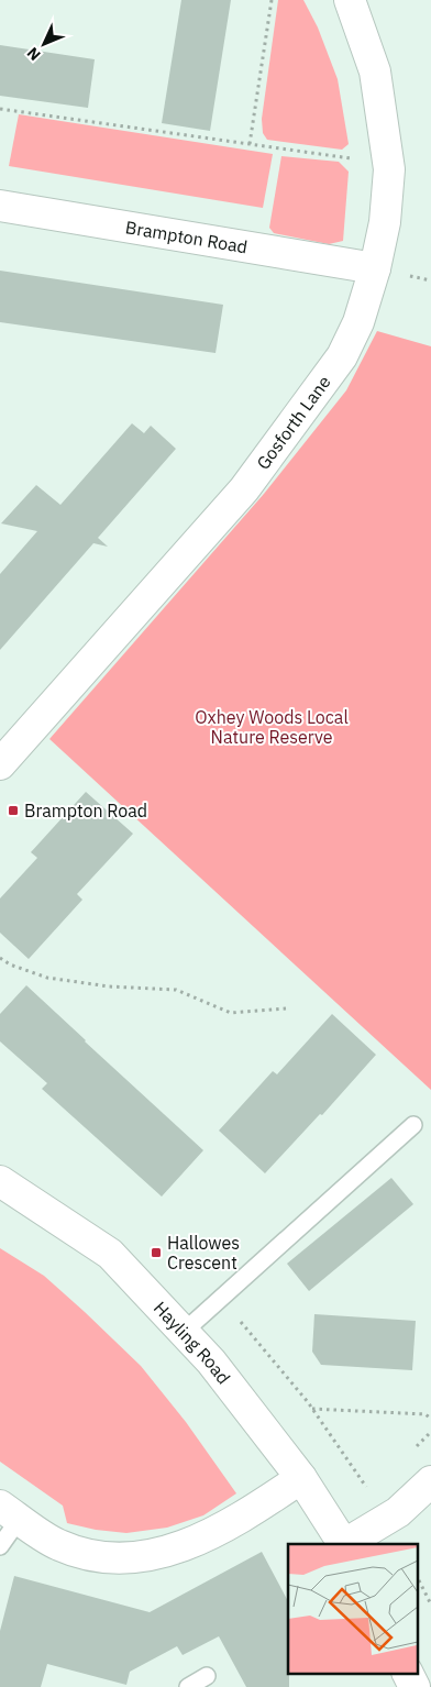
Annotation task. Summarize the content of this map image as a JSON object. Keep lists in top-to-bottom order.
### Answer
{
  "streets": {
    "street": ["Brampton Road", "Gosforth Lane", "Hayling Road"]
  },
  "crossings": [
    ["Brampton Road", "Gosforth Lane"]
  ],
  "parks": ["Oxhey Woods Local Nature Reserve"],
  "places": {
    "transit": ["Brampton Road", "Hallowes Crescent"]
  },
  "north": "bottom left"
}
